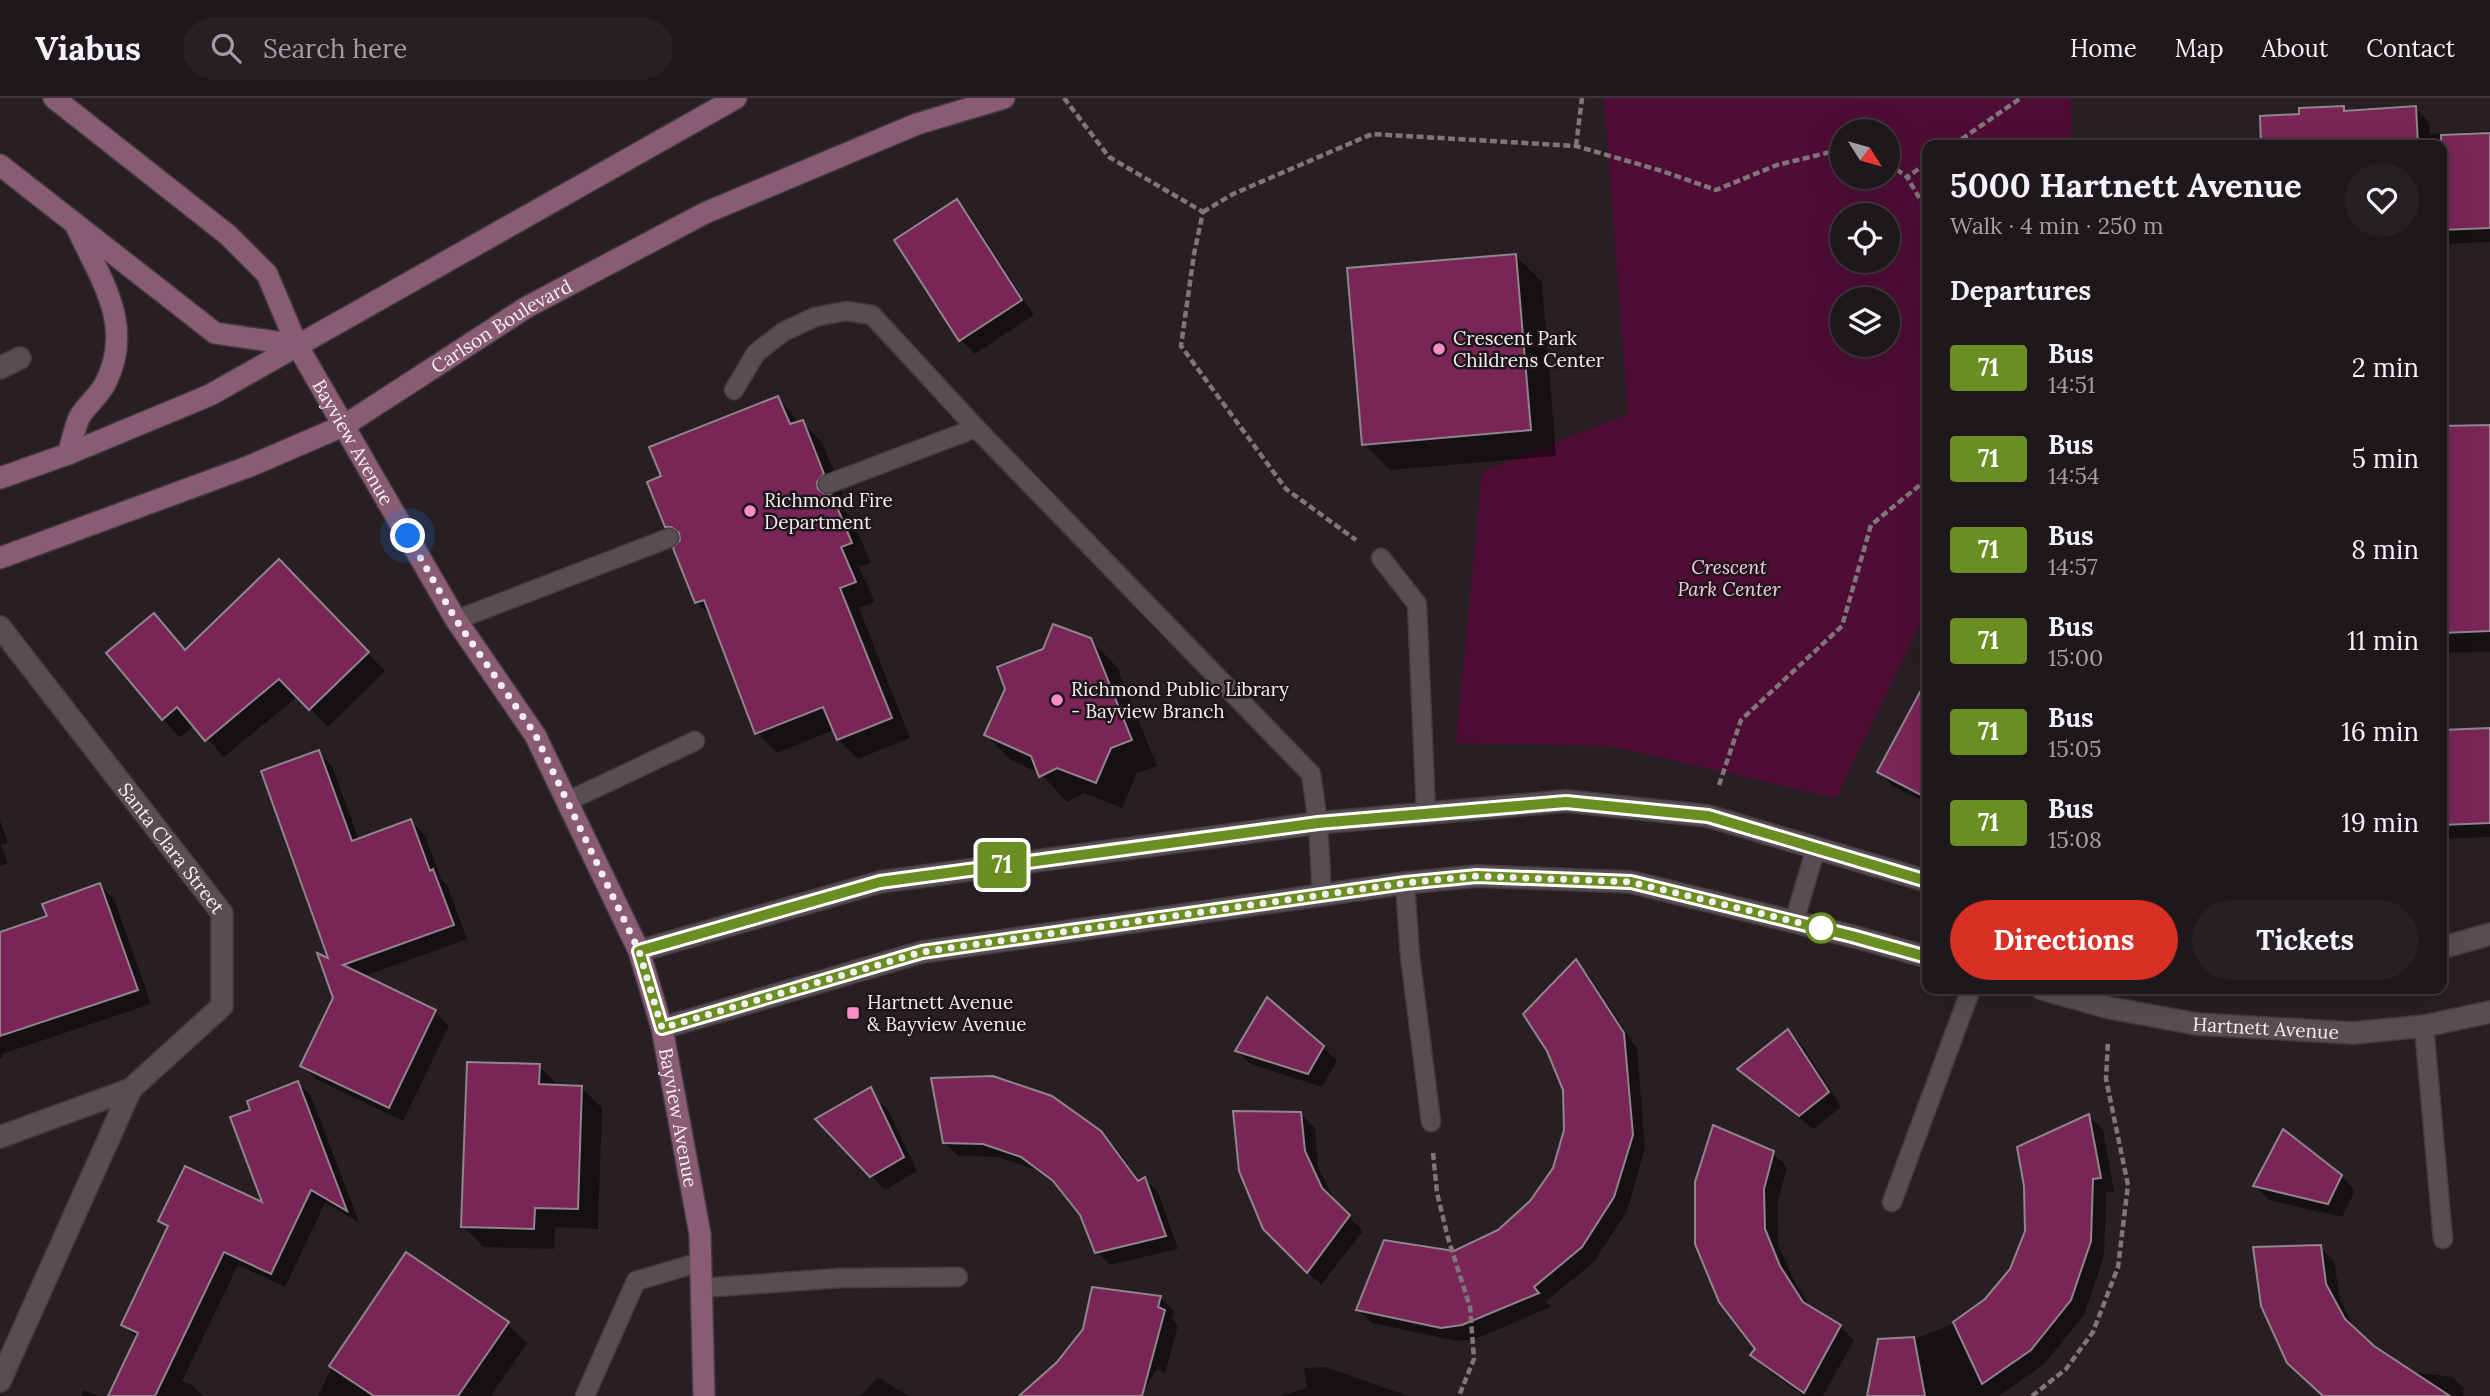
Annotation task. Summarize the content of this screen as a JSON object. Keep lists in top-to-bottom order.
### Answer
{
  "streets": {
    "street": [
      "Carlson Boulevard",
      "Bayview Avenue",
      "Santa Clara Street",
      "Hartnett Avenue"
    ]
  },
  "crossings": [
    ["Carlson Boulevard", "Bayview Avenue"]
  ],
  "parks": ["Crescent Park Center"],
  "places": {
    "other": ["Crescent Park Childrens Center", "Richmond Fire Department", "Richmond Public Library - Bayview Branch"],
    "transit": ["Hartnett Avenue & Bayview Avenue"]
  },
  "lines": ["bus line 71"],
  "north": "bottom right",
  "page": {
    "header": "Viabus",
    "search": "Search here",
    "nav": [
      "Home",
      "Map",
      "About",
      "Contact"
    ],
    "on_map": "71",
    "heading": [
      ["5000 Hartnett Avenue", "Walk · 4 min · 250 m"],
      "Departures"
    ],
    "list": [
      {
        "mark": "71",
        "name": "Bus",
        "note": "14:51",
        "value": "2 min"
      },
      {
        "mark": "71",
        "name": "Bus",
        "note": "14:54",
        "value": "5 min"
      },
      {
        "mark": "71",
        "name": "Bus",
        "note": "14:57",
        "value": "8 min"
      },
      {
        "mark": "71",
        "name": "Bus",
        "note": "15:00",
        "value": "11 min"
      },
      {
        "mark": "71",
        "name": "Bus",
        "note": "15:05",
        "value": "16 min"
      },
      {
        "mark": "71",
        "name": "Bus",
        "note": "15:08",
        "value": "19 min"
      }
    ],
    "buttons": ["Directions", "Tickets"]
  }
}
